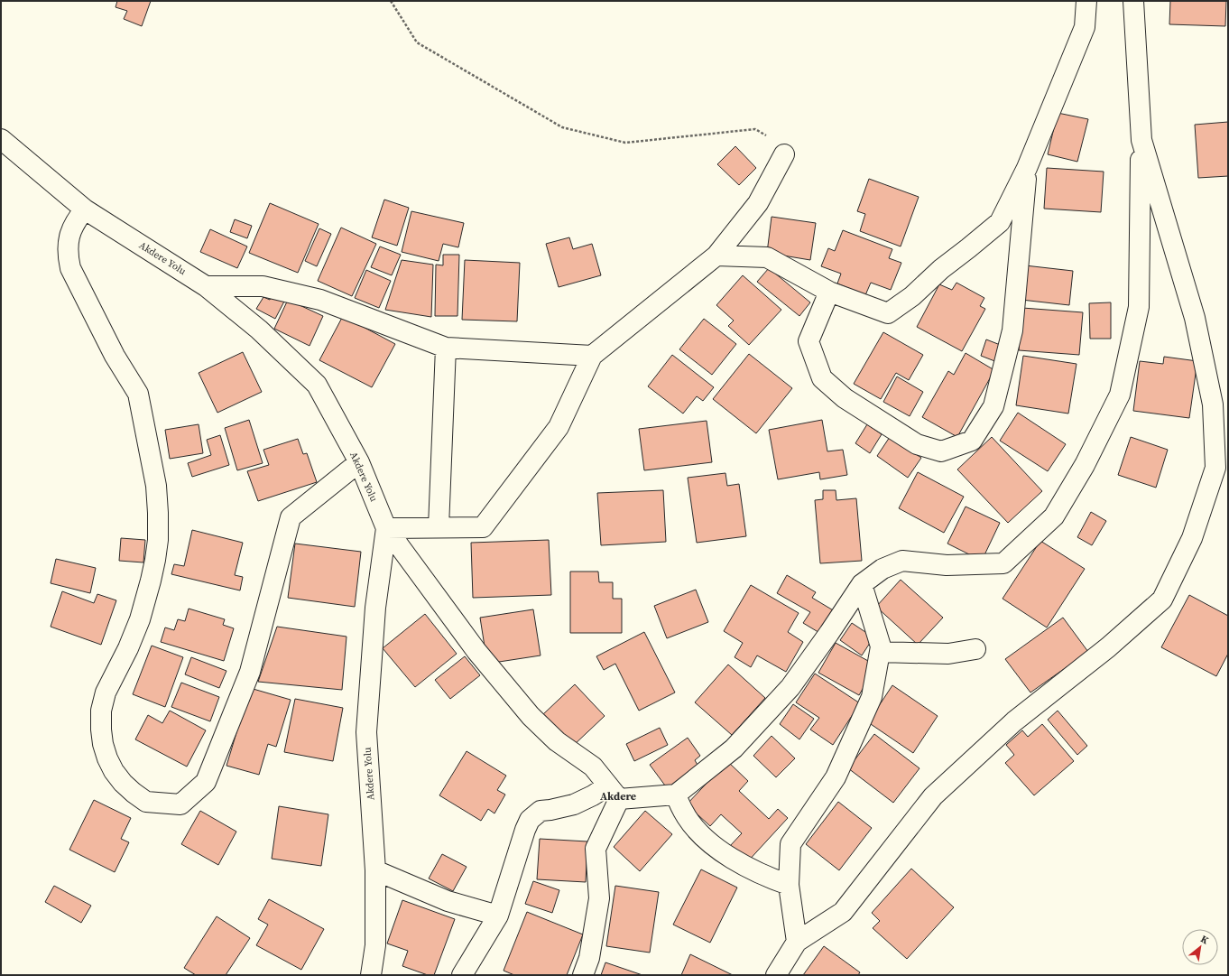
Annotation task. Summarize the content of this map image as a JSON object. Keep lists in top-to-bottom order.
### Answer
{
  "streets": {
    "street": ["Akdere Yolu"]
  },
  "districts": ["Akdere"],
  "north": "top right"
}
